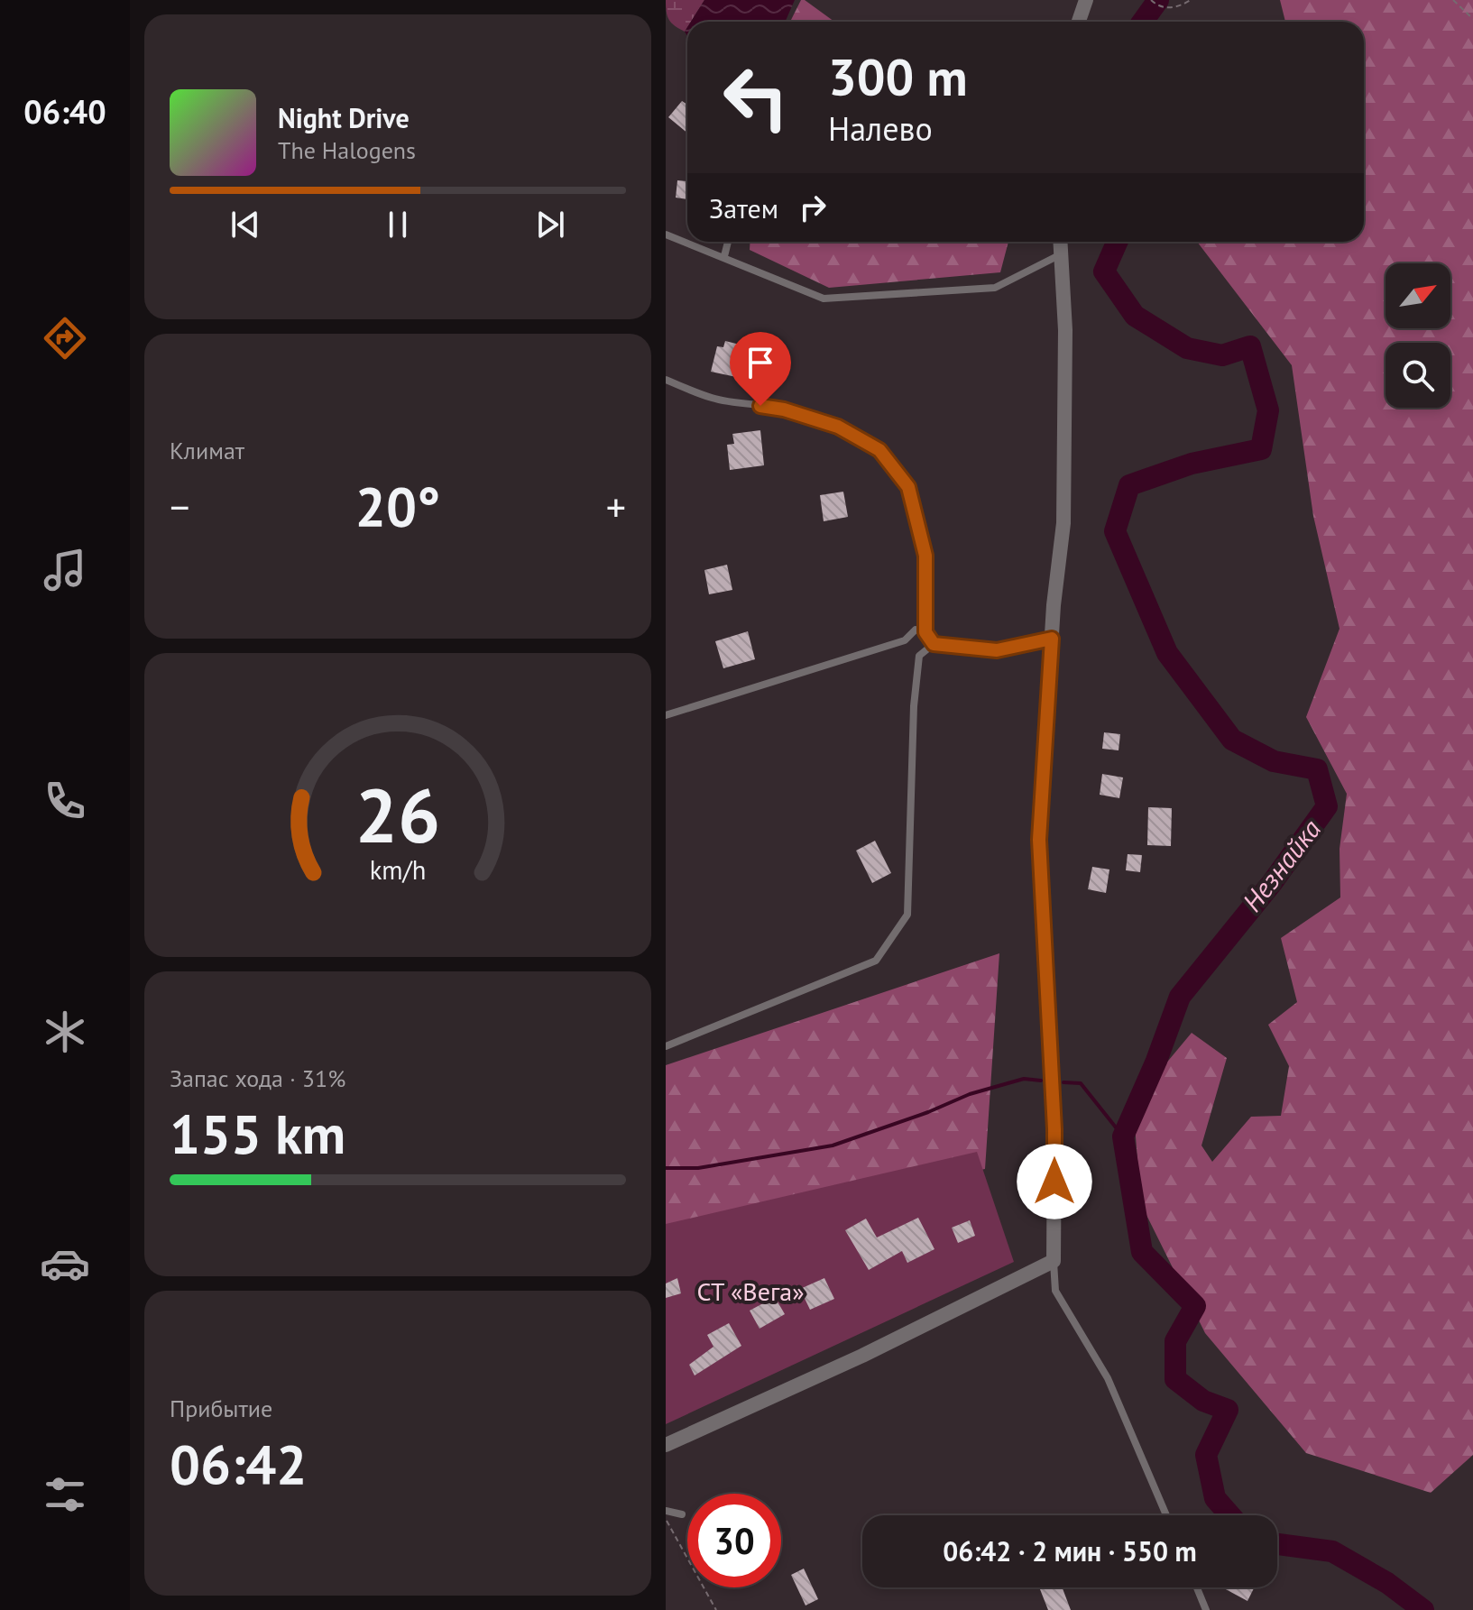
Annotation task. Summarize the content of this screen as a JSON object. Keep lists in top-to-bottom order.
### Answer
{
  "water": ["Незнайка"],
  "parks": ["СТ «Вега»"],
  "north": "top right",
  "page": {
    "tabs": "06:40",
    "turn": ["300 m", "Налево"],
    "song": ["Night Drive", "The Halogens"],
    "then": "Затем",
    "tile": [
      "Климат",
      ["Запас хода · 31%", "155 km"],
      ["Прибытие", "06:42"]
    ],
    "heat": ["−", "20°", "+"],
    "limit": "30",
    "trip": "06:42 · 2 мин · 550 m",
    "gauge": ["26", "km/h"]
  }
}
